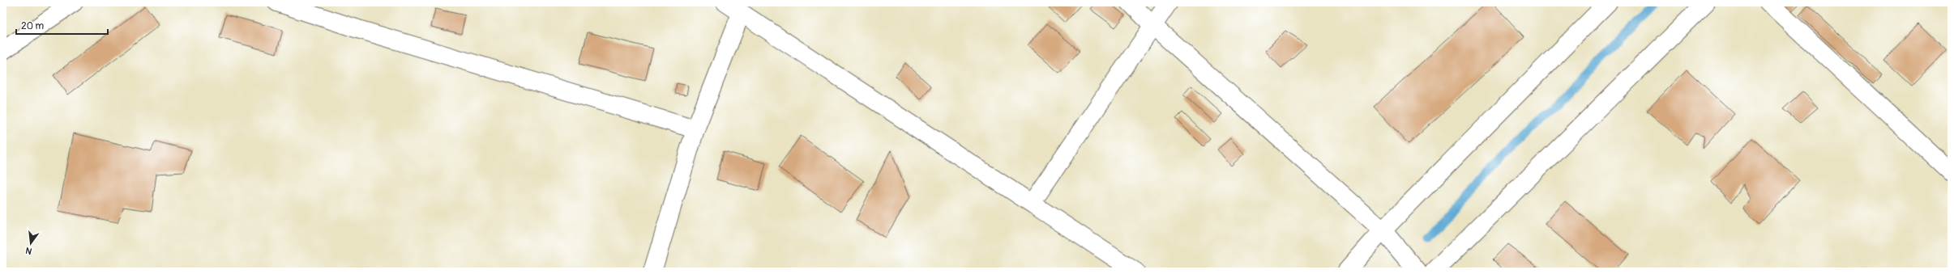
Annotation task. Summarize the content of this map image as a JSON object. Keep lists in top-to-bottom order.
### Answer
{
  "scale_bar": "20 m",
  "north": "bottom"
}
